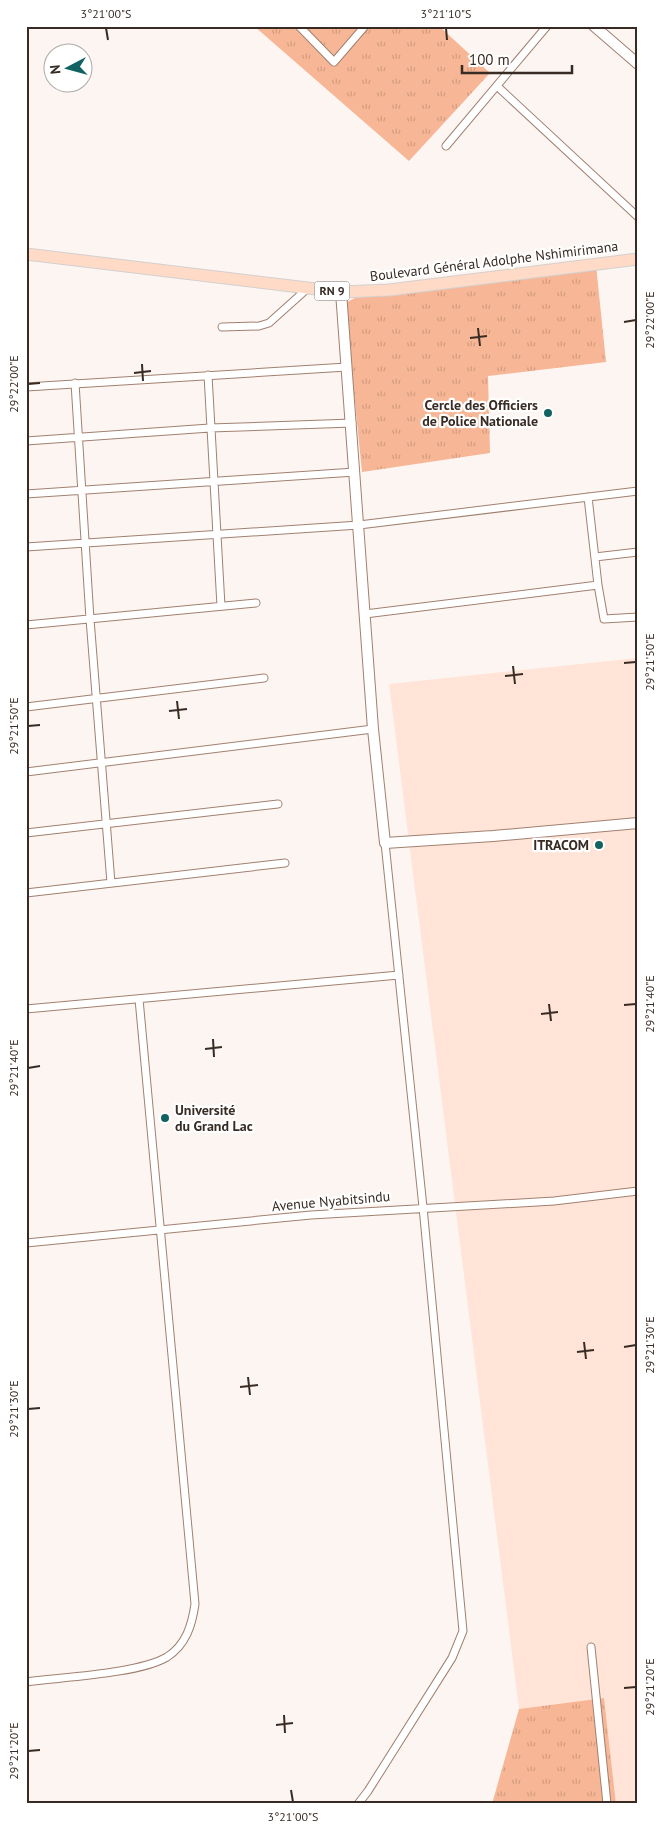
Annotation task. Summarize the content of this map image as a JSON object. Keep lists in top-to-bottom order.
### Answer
{
  "streets": {
    "main road": ["Boulevard Général Adolphe Nshimirimana", "RN 9"],
    "street": ["Avenue Nyabitsindu"]
  },
  "places": ["Cercle des Officiers de Police Nationale", "ITRACOM", "Université du Grand Lac"],
  "scale_bar": "100 m",
  "north": "left",
  "coordinates": [
    "3°21'00\"S",
    "3°21'10\"S",
    "29°22'00\"E",
    "29°21'50\"E",
    "29°21'40\"E",
    "29°21'30\"E",
    "29°21'20\"E"
  ]
}
